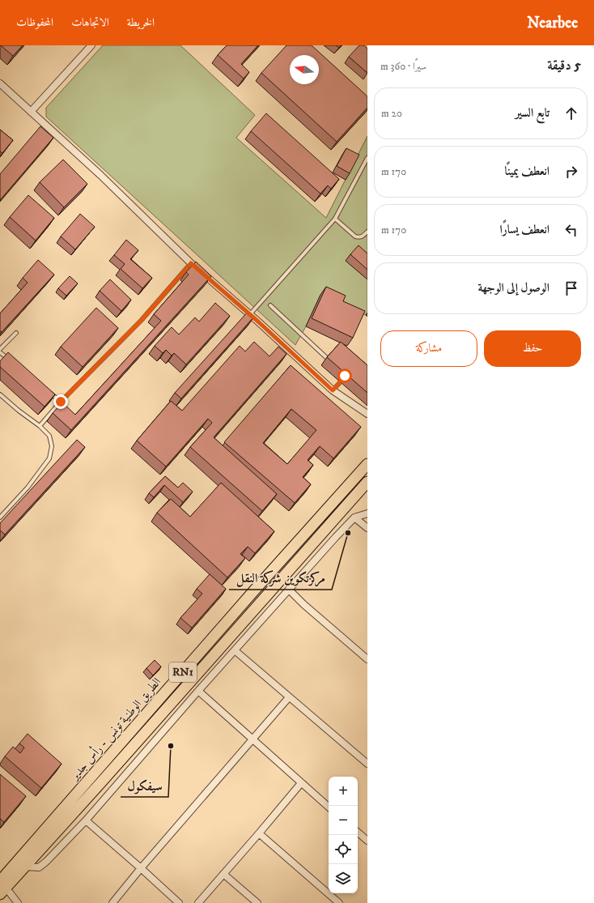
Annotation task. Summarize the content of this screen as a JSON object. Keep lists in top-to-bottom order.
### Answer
{
  "streets": {
    "main road": ["RN1", "الطريق الوطنية تونس - رأس جدير"]
  },
  "places": ["مركزتكوين شركة النقل", "سيفكول"],
  "north": "left",
  "page": {
    "header": "Nearbee",
    "nav": ["الخريطة", "الاتجاهات", "المحفوظات"],
    "heading": ["5 دقيقة", "سيرًا · 360 m"],
    "list": [
      ["تابع السير", "20 m"],
      ["انعطف يمينًا", "170 m"],
      ["انعطف يسارًا", "170 m"],
      "الوصول إلى الوجهة"
    ],
    "buttons": ["حفظ", "مشاركة"],
    "map_buttons": ["+", "−"]
  }
}
